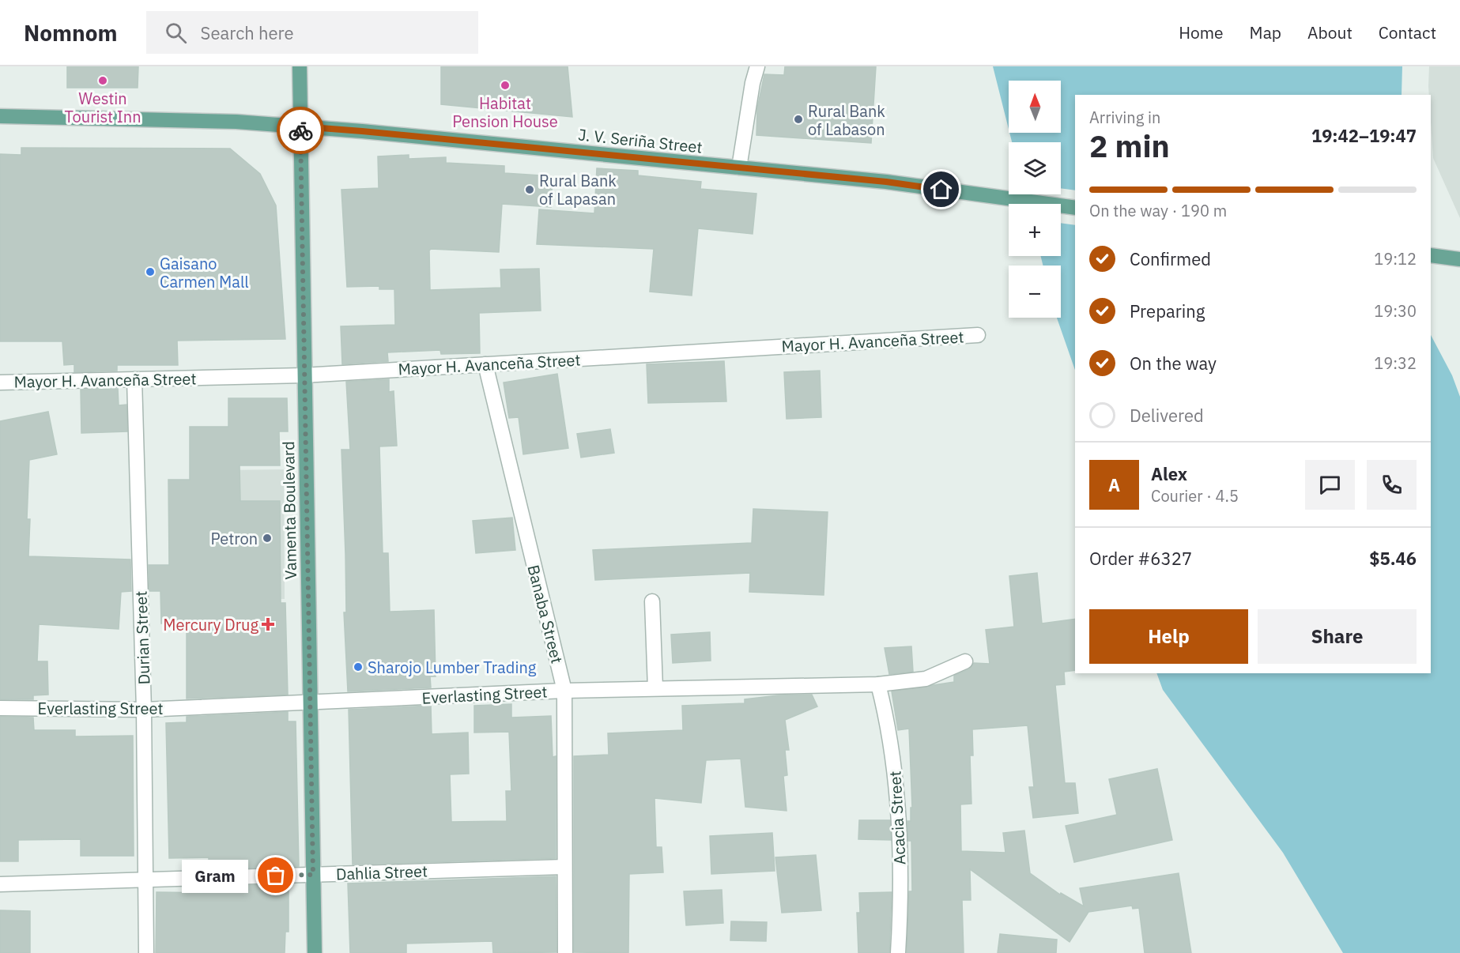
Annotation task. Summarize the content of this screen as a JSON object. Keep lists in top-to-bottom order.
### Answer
{
  "streets": {
    "main road": ["J. V. Seriña Street", "Vamenta Boulevard"],
    "street": [
      "Mayor H. Avanceña Street",
      "Banaba Street",
      "Durian Street",
      "Everlasting Street",
      "Acacia Street",
      "Dahlia Street"
    ]
  },
  "crossings": [
    ["J. V. Seriña Street", "Vamenta Boulevard"],
    ["Mayor H. Avanceña Street", "Vamenta Boulevard"],
    ["Mayor H. Avanceña Street", "Banaba Street"],
    ["Mayor H. Avanceña Street", "Durian Street"],
    ["Vamenta Boulevard", "Everlasting Street"],
    ["Vamenta Boulevard", "Dahlia Street"],
    ["Banaba Street", "Everlasting Street"],
    ["Banaba Street", "Dahlia Street"],
    ["Durian Street", "Everlasting Street"],
    ["Durian Street", "Dahlia Street"],
    ["Everlasting Street", "Acacia Street"]
  ],
  "places": {
    "other": [
      "Westin Tourist Inn",
      "Habitat Pension House",
      "Rural Bank of Labason",
      "Rural Bank of Lapasan",
      "Gaisano Carmen Mall",
      "Petron",
      "Sharojo Lumber Trading",
      "Gram"
    ],
    "health": ["Mercury Drug"]
  },
  "north": "top",
  "page": {
    "header": "Nomnom",
    "search": "Search here",
    "nav": [
      "Home",
      "Map",
      "About",
      "Contact"
    ],
    "map_buttons": ["+", "−"],
    "heading": ["2 min", "Arriving in", "19:42–19:47"],
    "panel": [
      "Alex",
      "Courier · 4.5",
      "Order #6327",
      "$5.46"
    ],
    "bar": "On the way · 190 m",
    "list": [
      ["Confirmed", "19:12"],
      ["Preparing", "19:30"],
      ["On the way", "19:32"],
      "Delivered"
    ],
    "round": "A",
    "buttons": ["Help", "Share"],
    "bubble": "Gram"
  }
}
